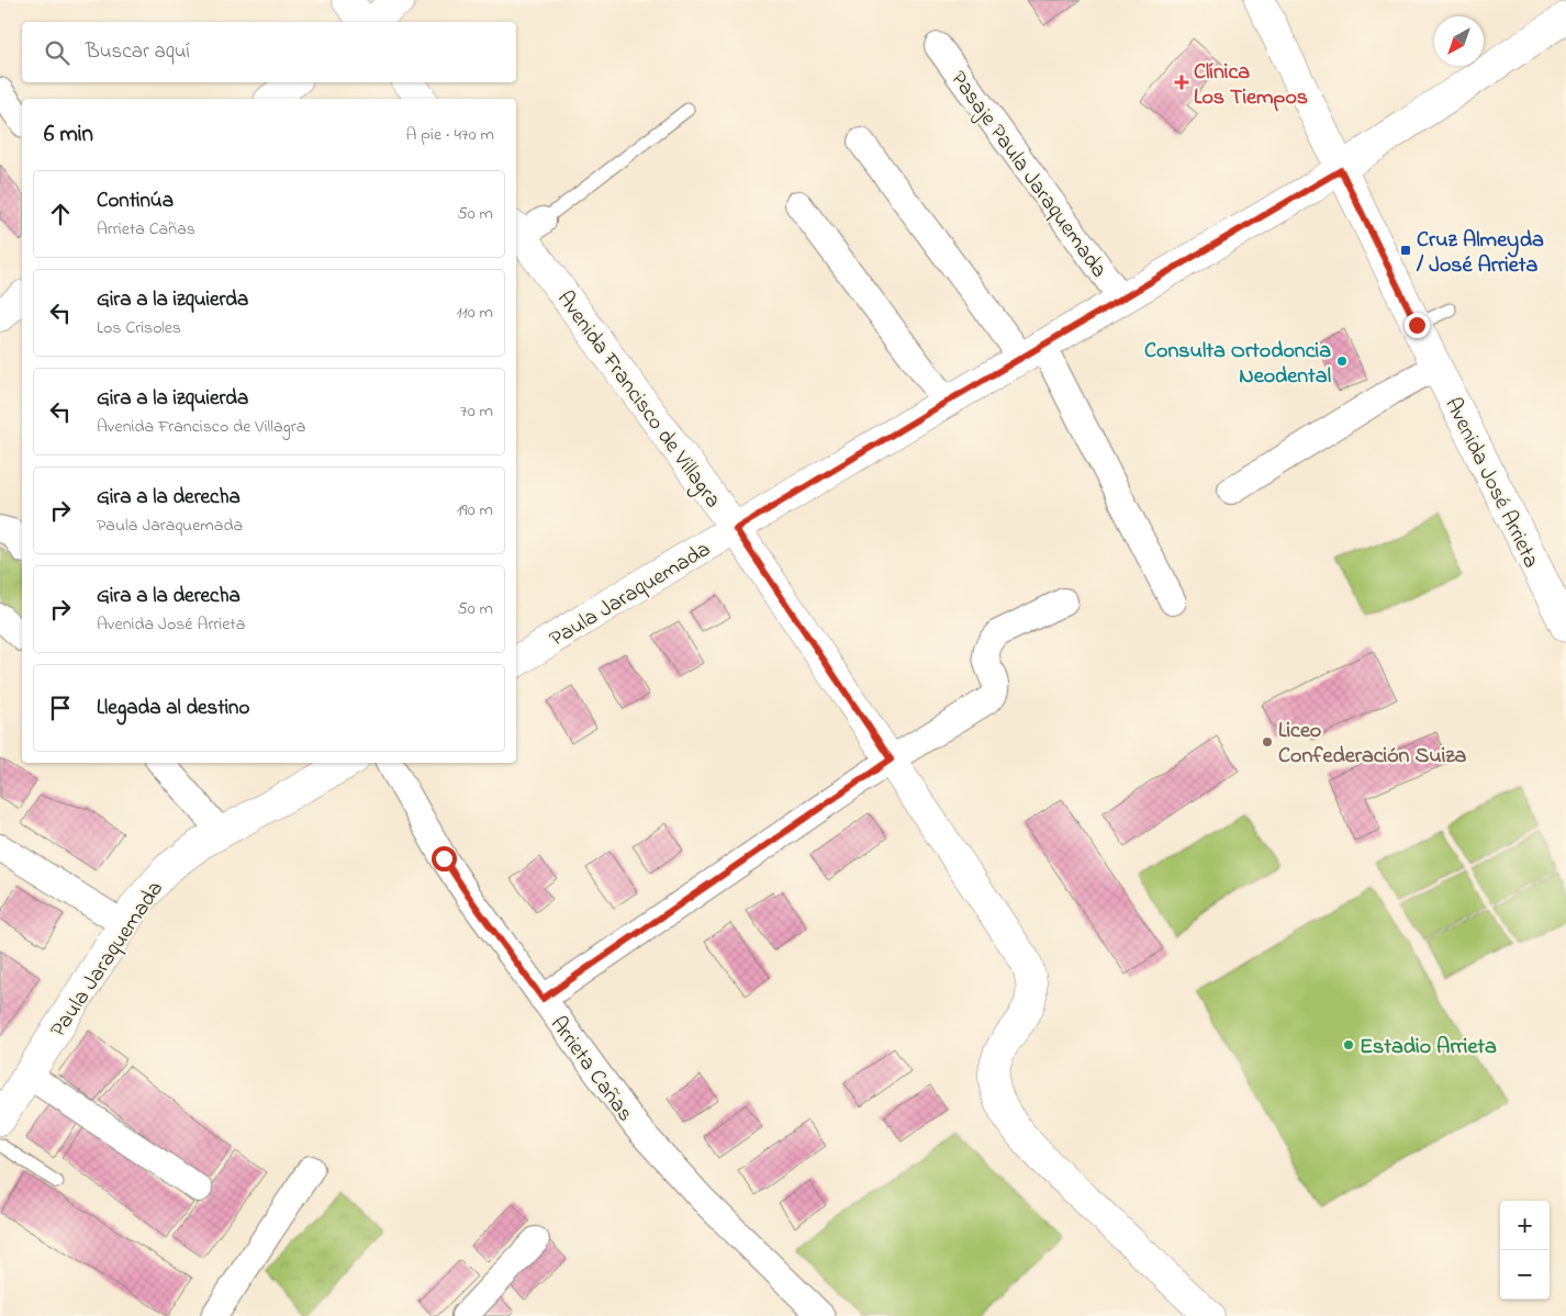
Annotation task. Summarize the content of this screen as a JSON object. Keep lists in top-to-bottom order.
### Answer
{
  "streets": {
    "street": [
      "Pasaje Paula Jaraquemada",
      "Avenida Francisco de Villagra",
      "Avenida José Arrieta",
      "Paula Jaraquemada",
      "Arrieta Cañas"
    ]
  },
  "crossings": [
    ["Pasaje Paula Jaraquemada", "Paula Jaraquemada"],
    ["Avenida Francisco de Villagra", "Paula Jaraquemada"],
    ["Avenida José Arrieta", "Paula Jaraquemada"]
  ],
  "places": {
    "health": ["Clínica Los Tiempos"],
    "transit": ["Cruz Almeyda / José Arrieta"],
    "other": ["Consulta Ortodoncia Neodental", "Liceo Confederación Suiza", "Estadio Arrieta"]
  },
  "north": "bottom left",
  "page": {
    "search": "Buscar aquí",
    "heading": ["6 min", "A pie · 470 m"],
    "list": [
      ["Continúa", "Arrieta Cañas", "50 m"],
      ["Gira a la izquierda", "Los Crisoles", "110 m"],
      ["Gira a la izquierda", "Avenida Francisco de Villagra", "70 m"],
      ["Gira a la derecha", "Paula Jaraquemada", "190 m"],
      ["Gira a la derecha", "Avenida José Arrieta", "50 m"],
      "Llegada al destino"
    ],
    "map_buttons": ["+", "−"]
  }
}
